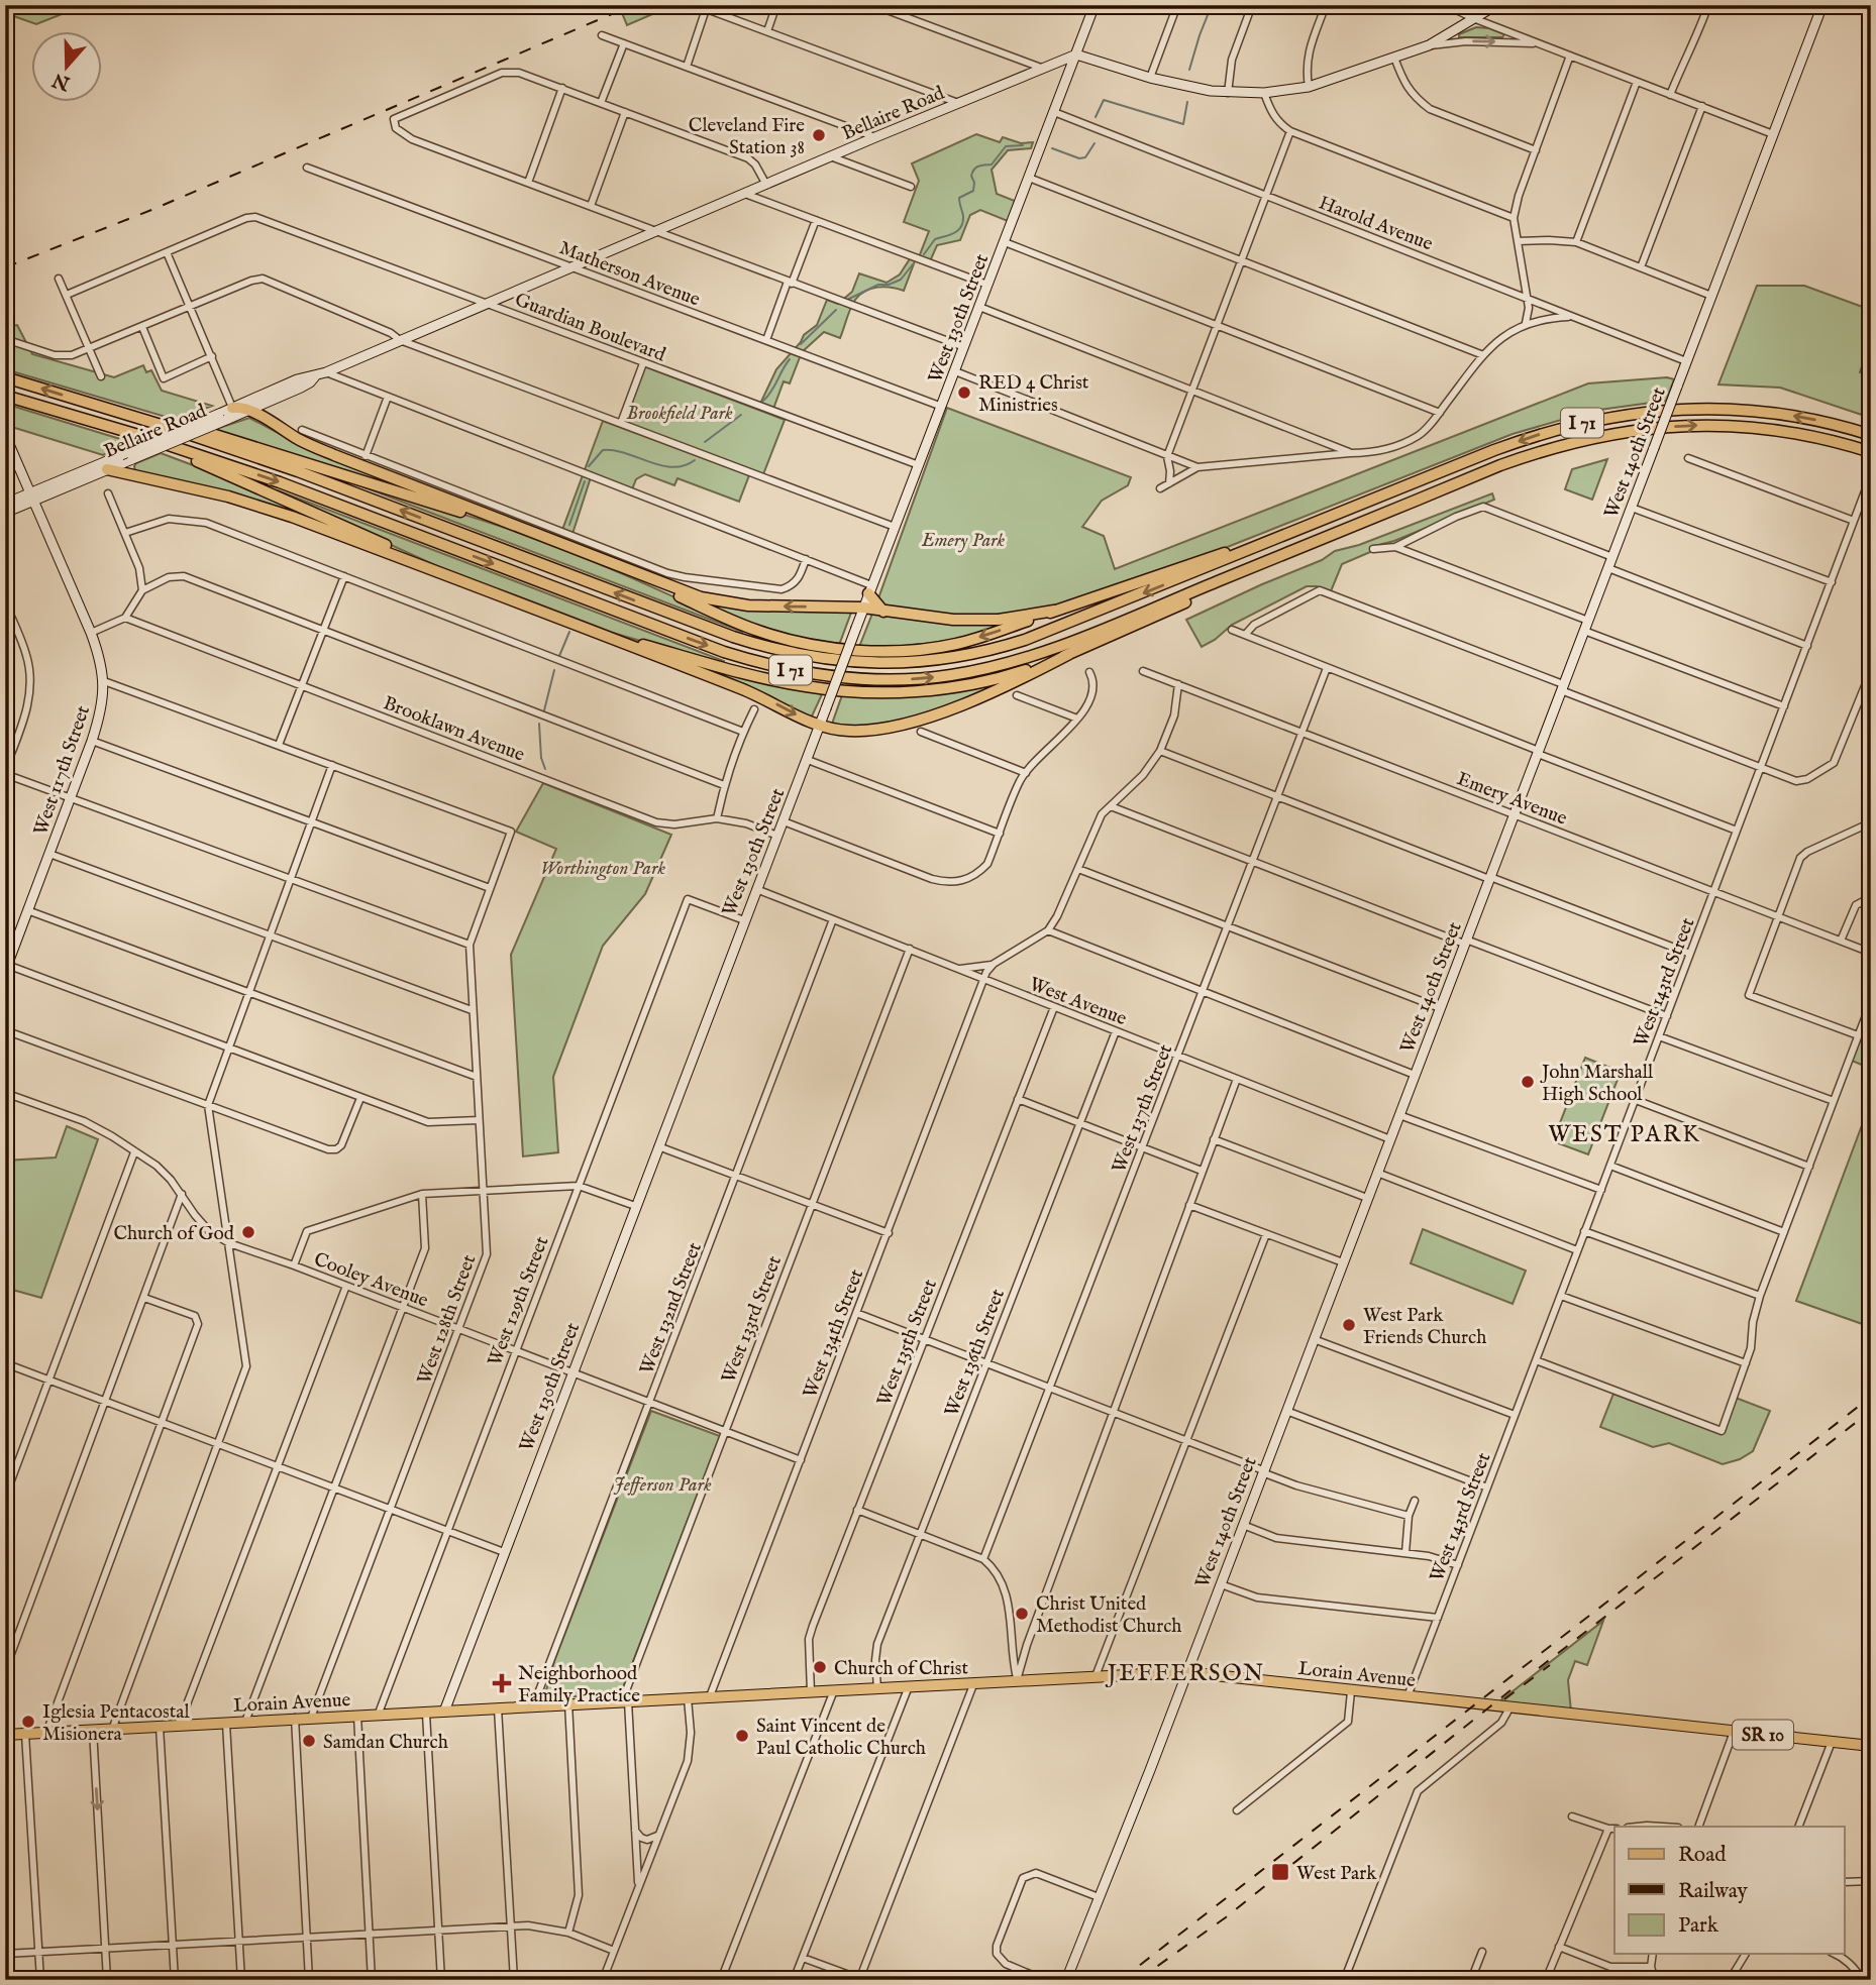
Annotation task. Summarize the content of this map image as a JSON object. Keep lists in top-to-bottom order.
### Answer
{
  "streets": {
    "highway": ["I 71"],
    "main road": ["Lorain Avenue", "SR 10"],
    "street": [
      "Bellaire Road",
      "Harold Avenue",
      "Matherson Avenue",
      "West 130th Street",
      "Guardian Boulevard",
      "West 140th Street",
      "Brooklawn Avenue",
      "West 117th Street",
      "Emery Avenue",
      "West 143rd Street",
      "West Avenue",
      "West 137th Street",
      "Cooley Avenue",
      "West 129th Street",
      "West 132nd Street",
      "West 128th Street",
      "West 133rd Street",
      "West 134th Street",
      "West 135th Street",
      "West 136th Street"
    ]
  },
  "crossings": [
    ["Bellaire Road", "Matherson Avenue"],
    ["Bellaire Road", "West 130th Street"],
    ["Bellaire Road", "Guardian Boulevard"],
    ["Bellaire Road", "West 117th Street"],
    ["Harold Avenue", "West 130th Street"],
    ["Harold Avenue", "West 140th Street"],
    ["Matherson Avenue", "West 130th Street"],
    ["West 130th Street", "Guardian Boulevard"],
    ["West 130th Street", "Brooklawn Avenue"],
    ["West 130th Street", "West Avenue"],
    ["West 130th Street", "Cooley Avenue"],
    ["West 130th Street", "West 129th Street"],
    ["West 130th Street", "Lorain Avenue"],
    ["West 140th Street", "Emery Avenue"],
    ["West 140th Street", "West Avenue"],
    ["West 140th Street", "Lorain Avenue"],
    ["Emery Avenue", "West 143rd Street"],
    ["Emery Avenue", "West 137th Street"],
    ["West 143rd Street", "Lorain Avenue"],
    ["West Avenue", "West 137th Street"],
    ["West Avenue", "West 132nd Street"],
    ["West Avenue", "West 133rd Street"],
    ["West Avenue", "West 134th Street"],
    ["West Avenue", "West 135th Street"],
    ["West Avenue", "West 136th Street"],
    ["Cooley Avenue", "West 129th Street"],
    ["Cooley Avenue", "West 132nd Street"],
    ["Cooley Avenue", "West 128th Street"],
    ["Cooley Avenue", "West 133rd Street"],
    ["Cooley Avenue", "West 134th Street"],
    ["West 129th Street", "Lorain Avenue"],
    ["West 132nd Street", "Lorain Avenue"],
    ["West 128th Street", "Lorain Avenue"],
    ["West 133rd Street", "Lorain Avenue"],
    ["West 134th Street", "Lorain Avenue"],
    ["West 135th Street", "Lorain Avenue"],
    ["West 136th Street", "Lorain Avenue"]
  ],
  "districts": ["WEST PARK", "JEFFERSON"],
  "parks": [
    "Brookfield Park",
    "Emery Park",
    "Worthington Park",
    "Jefferson Park"
  ],
  "places": {
    "other": [
      "Cleveland Fire Station 38",
      "RED 4 Christ Ministries",
      "John Marshall High School",
      "Church of God",
      "West Park Friends Church",
      "Christ United Methodist Church",
      "Church of Christ",
      "Iglesia Pentacostal Misionera",
      "Saint Vincent de Paul Catholic Church",
      "Samdan Church"
    ],
    "health": ["Neighborhood Family Practice"],
    "transit": ["West Park"]
  },
  "legend": ["Road", "Railway", "Park"],
  "north": "bottom"
}
